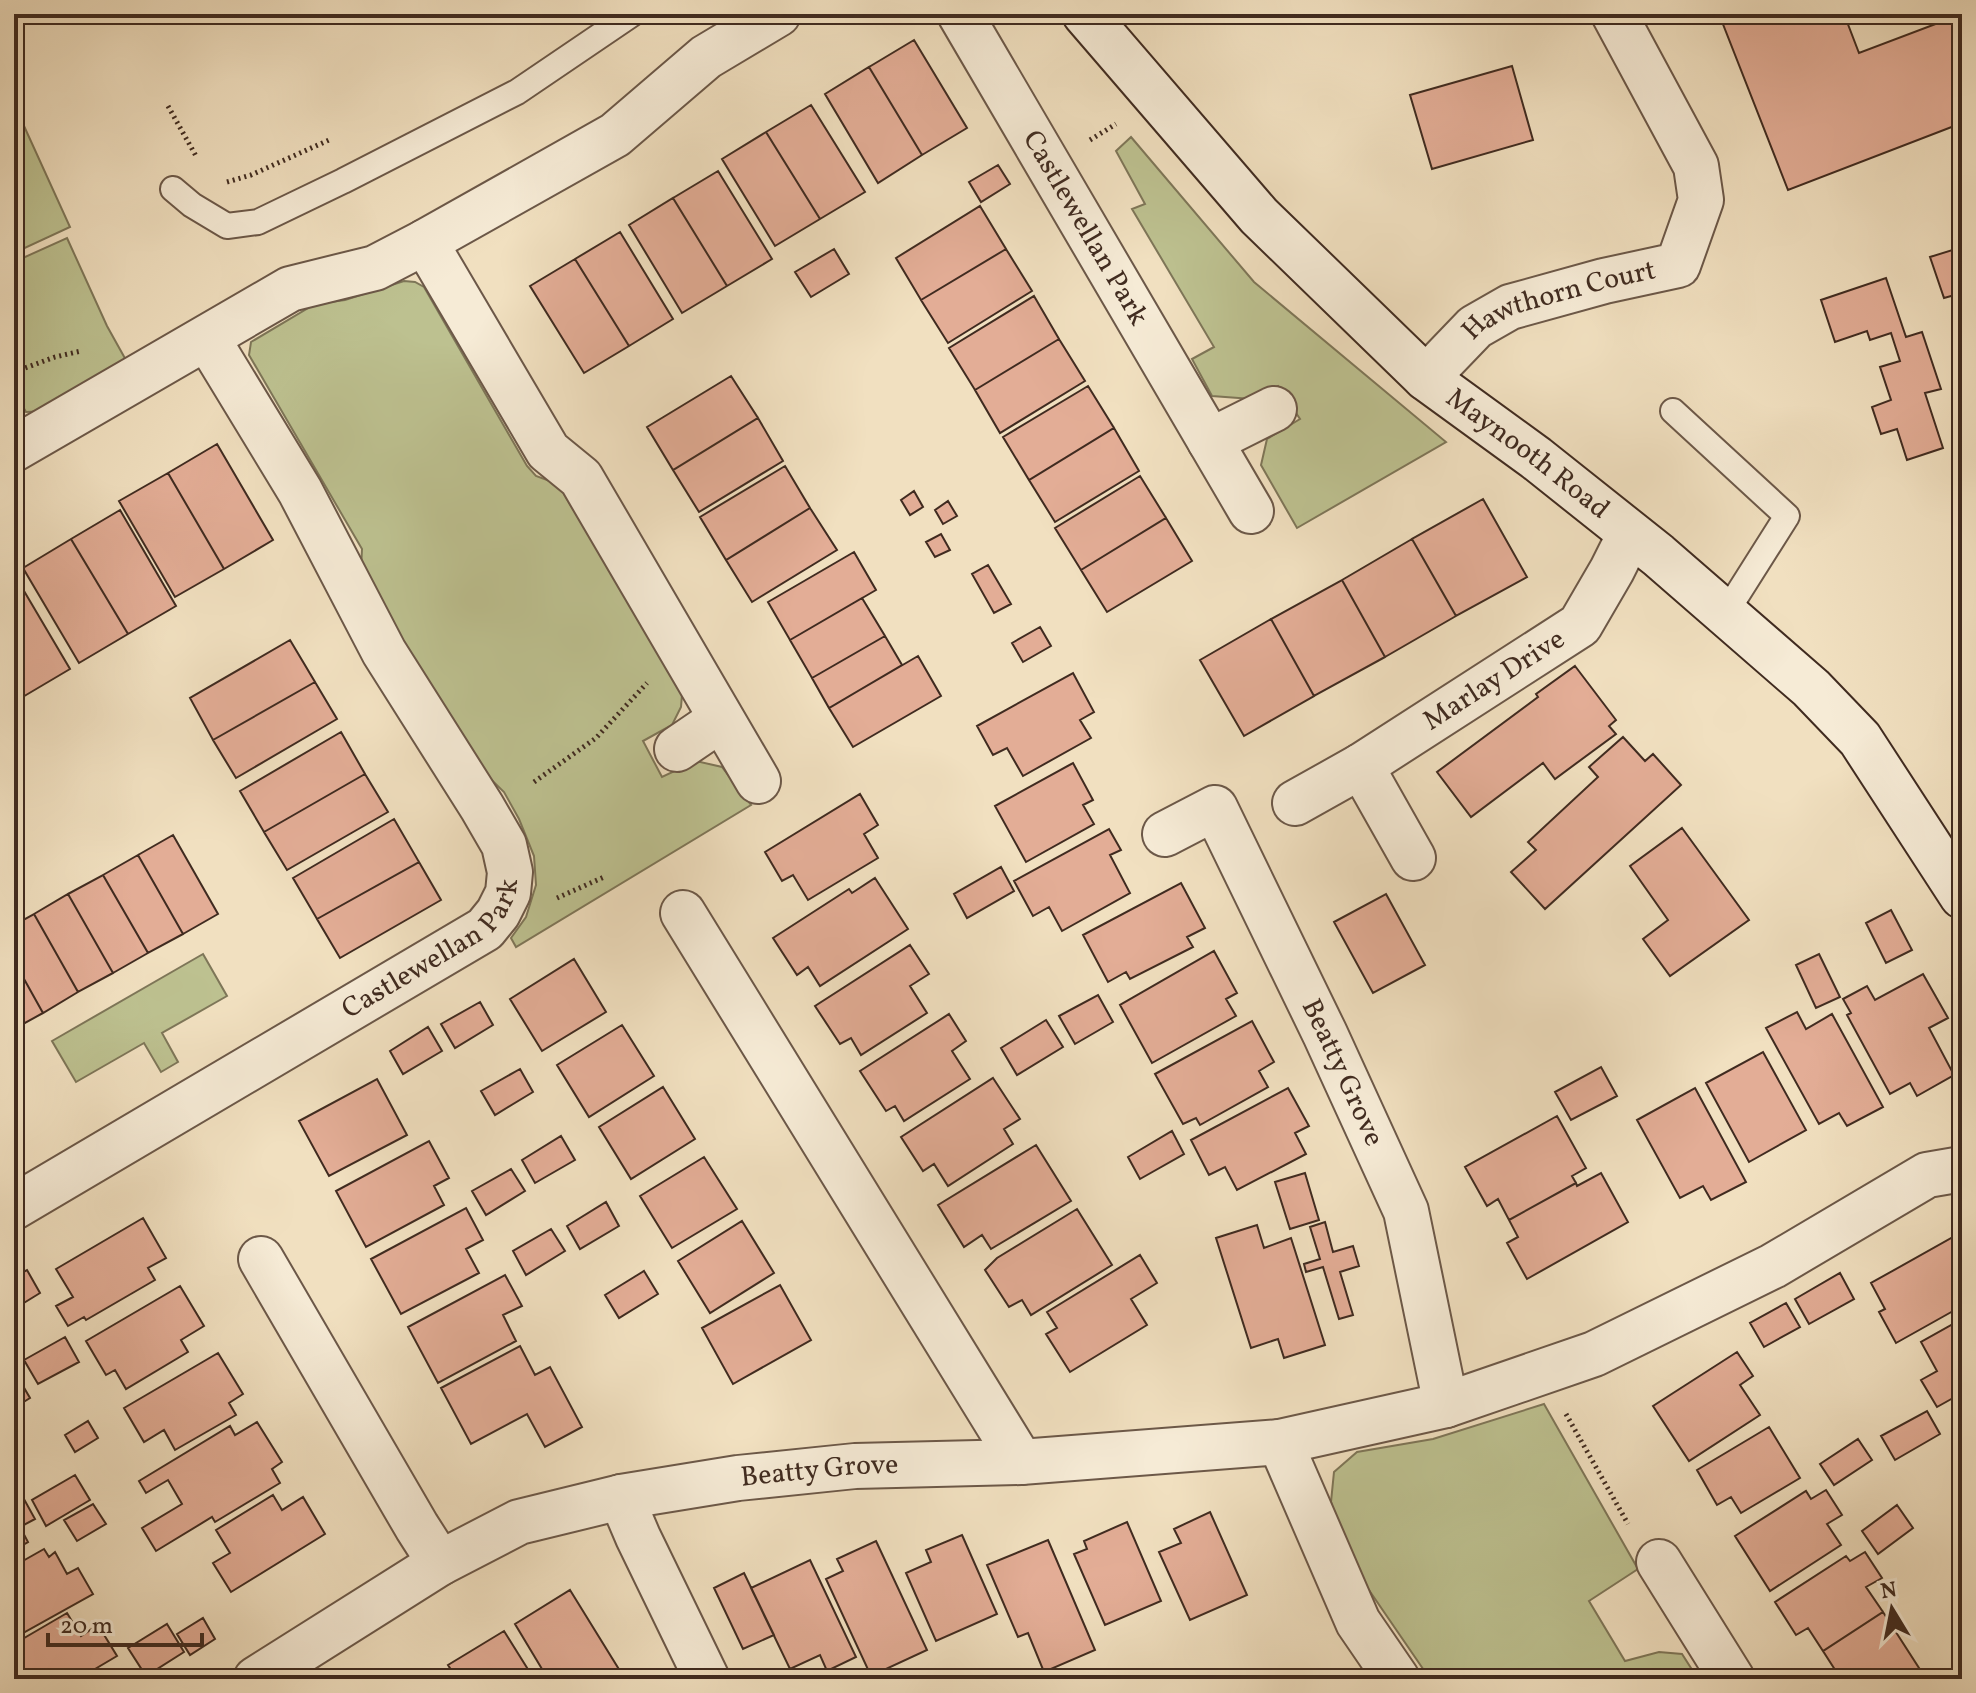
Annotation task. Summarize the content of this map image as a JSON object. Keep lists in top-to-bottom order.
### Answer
{
  "streets": {
    "street": [
      "Castlewellan Park",
      "Hawthorn Court",
      "Maynooth Road",
      "Marlay Drive",
      "Beatty Grove"
    ]
  },
  "crossings": [
    ["Hawthorn Court", "Maynooth Road"],
    ["Maynooth Road", "Marlay Drive"]
  ],
  "scale_bar": "20 m",
  "north": "top"
}
